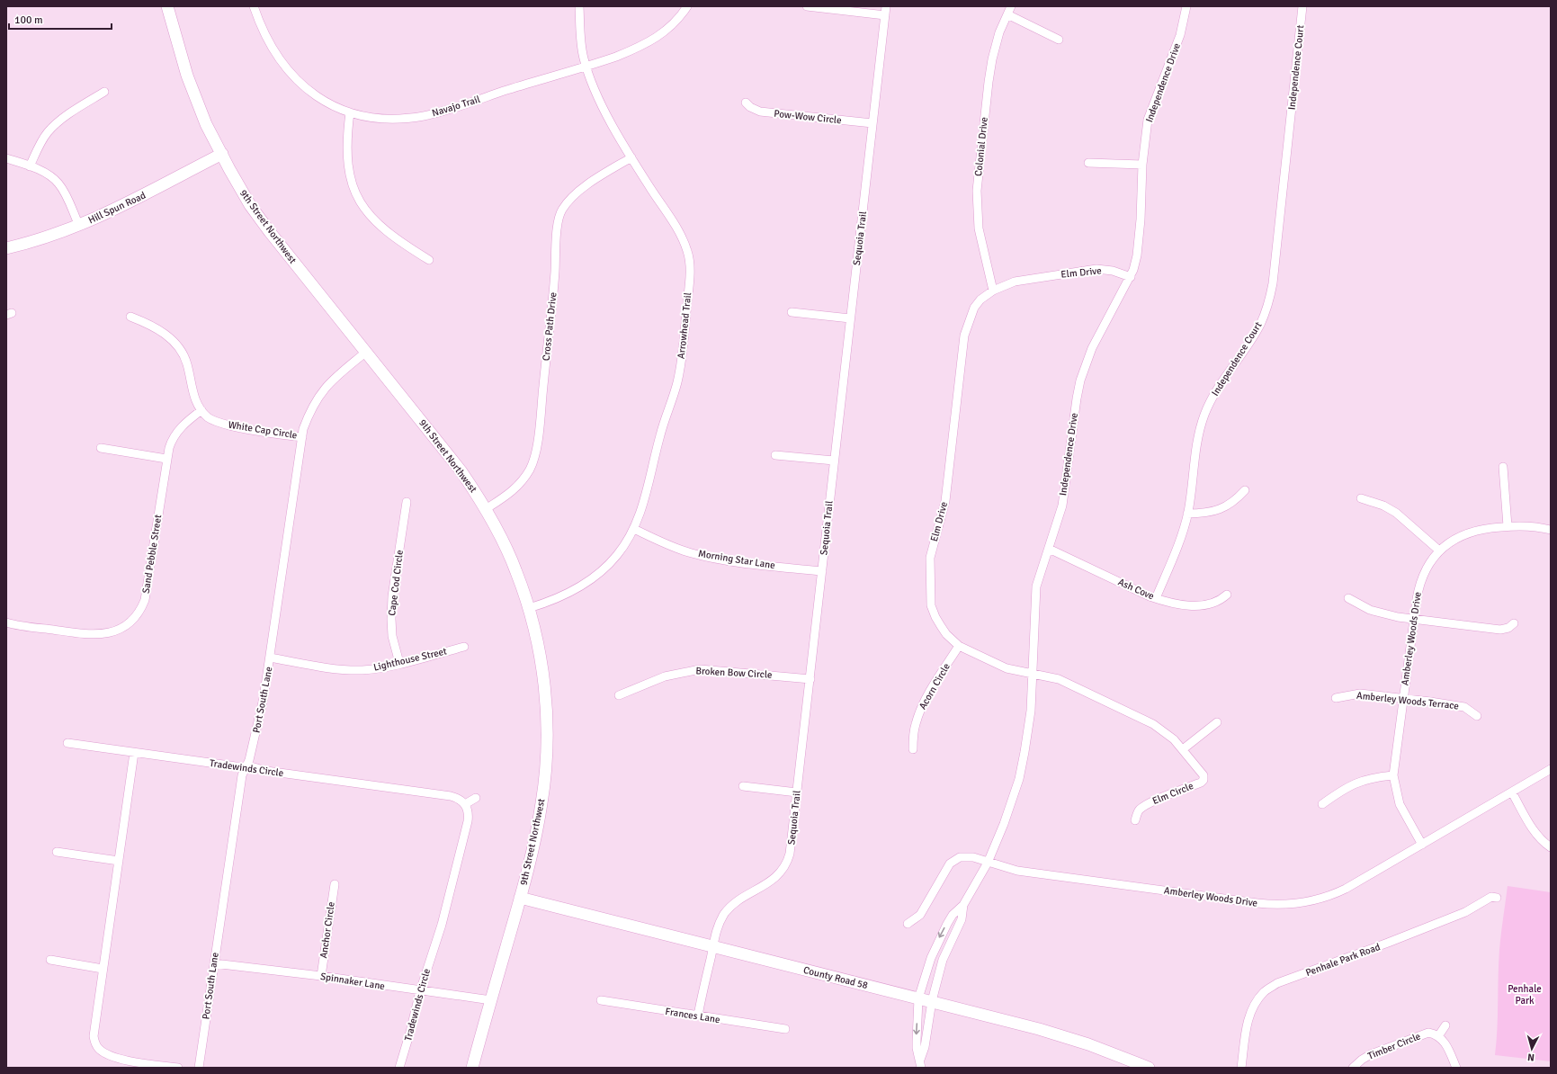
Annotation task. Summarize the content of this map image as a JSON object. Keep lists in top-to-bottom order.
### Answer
{
  "streets": {
    "street": [
      "Independence Court",
      "Independence Drive",
      "Navajo Trail",
      "Pow-Wow Circle",
      "Colonial Drive",
      "Hill Spun Road",
      "9th Street Northwest",
      "Sequoia Trail",
      "Elm Drive",
      "Arrowhead Trail",
      "Cross Path Drive",
      "White Cap Circle",
      "Sand Pebble Street",
      "Morning Star Lane",
      "Cape Cod Circle",
      "Ash Cove",
      "Amberley Woods Drive",
      "Lighthouse Street",
      "Broken Bow Circle",
      "Acorn Circle",
      "Port South Lane",
      "Amberley Woods Terrace",
      "Tradewinds Circle",
      "Elm Circle",
      "Anchor Circle",
      "Penhale Park Road",
      "County Road 58",
      "Spinnaker Lane",
      "Frances Lane",
      "Timber Circle"
    ]
  },
  "crossings": [
    ["Independence Court", "Ash Cove"],
    ["Independence Drive", "Elm Drive"],
    ["Independence Drive", "Ash Cove"],
    ["Independence Drive", "Amberley Woods Drive"],
    ["Independence Drive", "County Road 58"],
    ["Navajo Trail", "Arrowhead Trail"],
    ["Pow-Wow Circle", "Sequoia Trail"],
    ["Colonial Drive", "Elm Drive"],
    ["Hill Spun Road", "9th Street Northwest"],
    ["9th Street Northwest", "Arrowhead Trail"],
    ["9th Street Northwest", "Cross Path Drive"],
    ["9th Street Northwest", "Port South Lane"],
    ["9th Street Northwest", "County Road 58"],
    ["9th Street Northwest", "Spinnaker Lane"],
    ["Sequoia Trail", "Morning Star Lane"],
    ["Sequoia Trail", "Broken Bow Circle"],
    ["Sequoia Trail", "County Road 58"],
    ["Sequoia Trail", "Frances Lane"],
    ["Elm Drive", "Acorn Circle"],
    ["Elm Drive", "Elm Circle"],
    ["Arrowhead Trail", "Cross Path Drive"],
    ["Arrowhead Trail", "Morning Star Lane"],
    ["White Cap Circle", "Sand Pebble Street"],
    ["White Cap Circle", "Port South Lane"],
    ["Cape Cod Circle", "Lighthouse Street"],
    ["Amberley Woods Drive", "Amberley Woods Terrace"],
    ["Lighthouse Street", "Port South Lane"],
    ["Port South Lane", "Tradewinds Circle"],
    ["Port South Lane", "Spinnaker Lane"],
    ["Tradewinds Circle", "Spinnaker Lane"],
    ["Anchor Circle", "Spinnaker Lane"]
  ],
  "parks": ["Penhale Park"],
  "scale_bar": "100 m",
  "north": "bottom"
}
